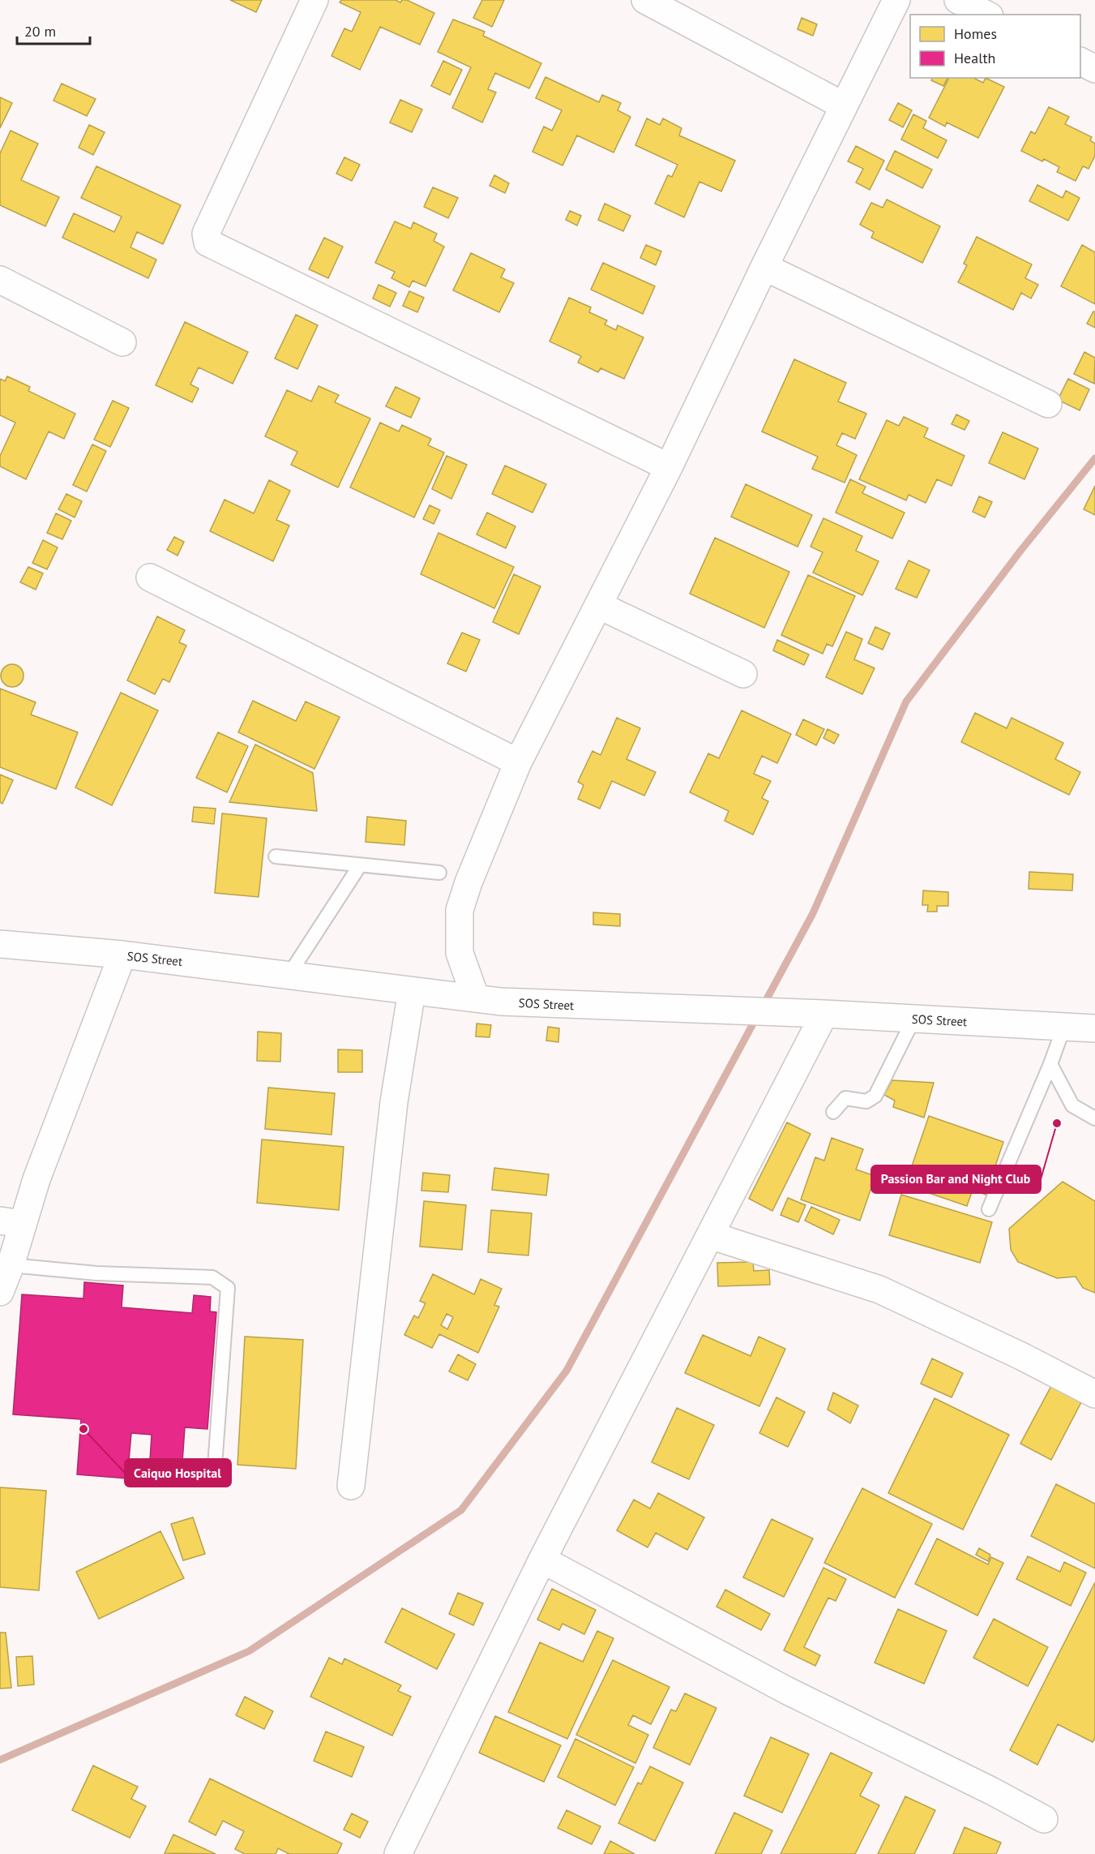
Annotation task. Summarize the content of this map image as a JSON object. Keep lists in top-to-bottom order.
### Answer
{
  "streets": {
    "street": ["SOS Street"]
  },
  "places": ["Passion Bar and Night Club", "Caiquo Hospital"],
  "legend": ["Homes", "Health"],
  "scale_bar": "20 m"
}
